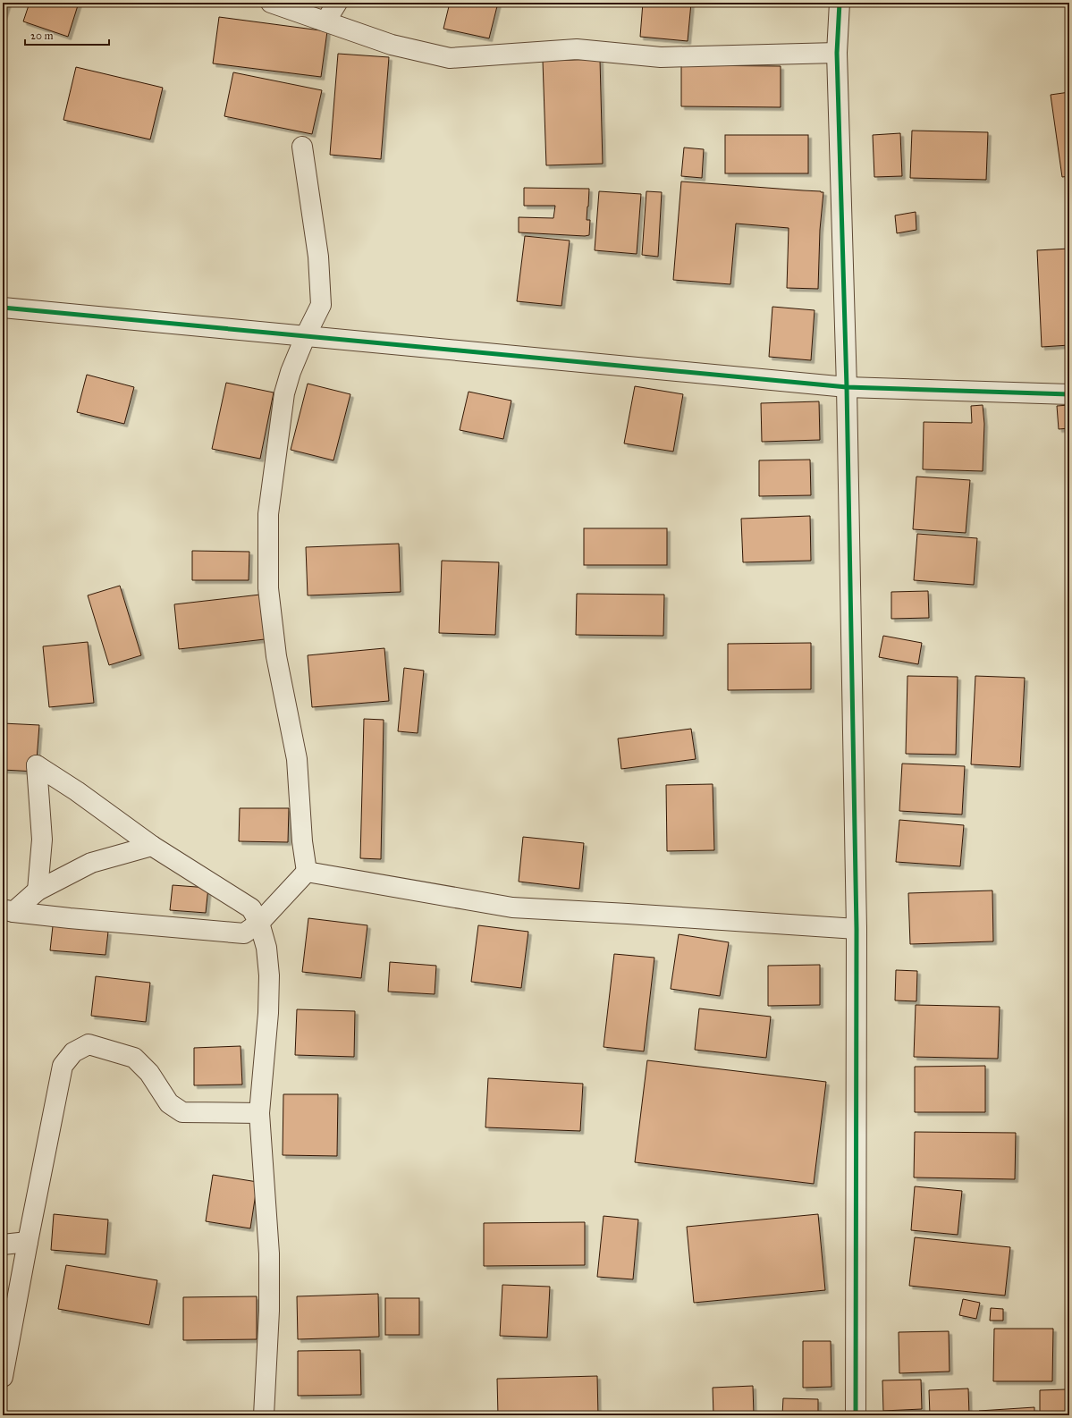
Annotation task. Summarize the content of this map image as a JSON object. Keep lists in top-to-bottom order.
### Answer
{
  "scale_bar": "20 m"
}
